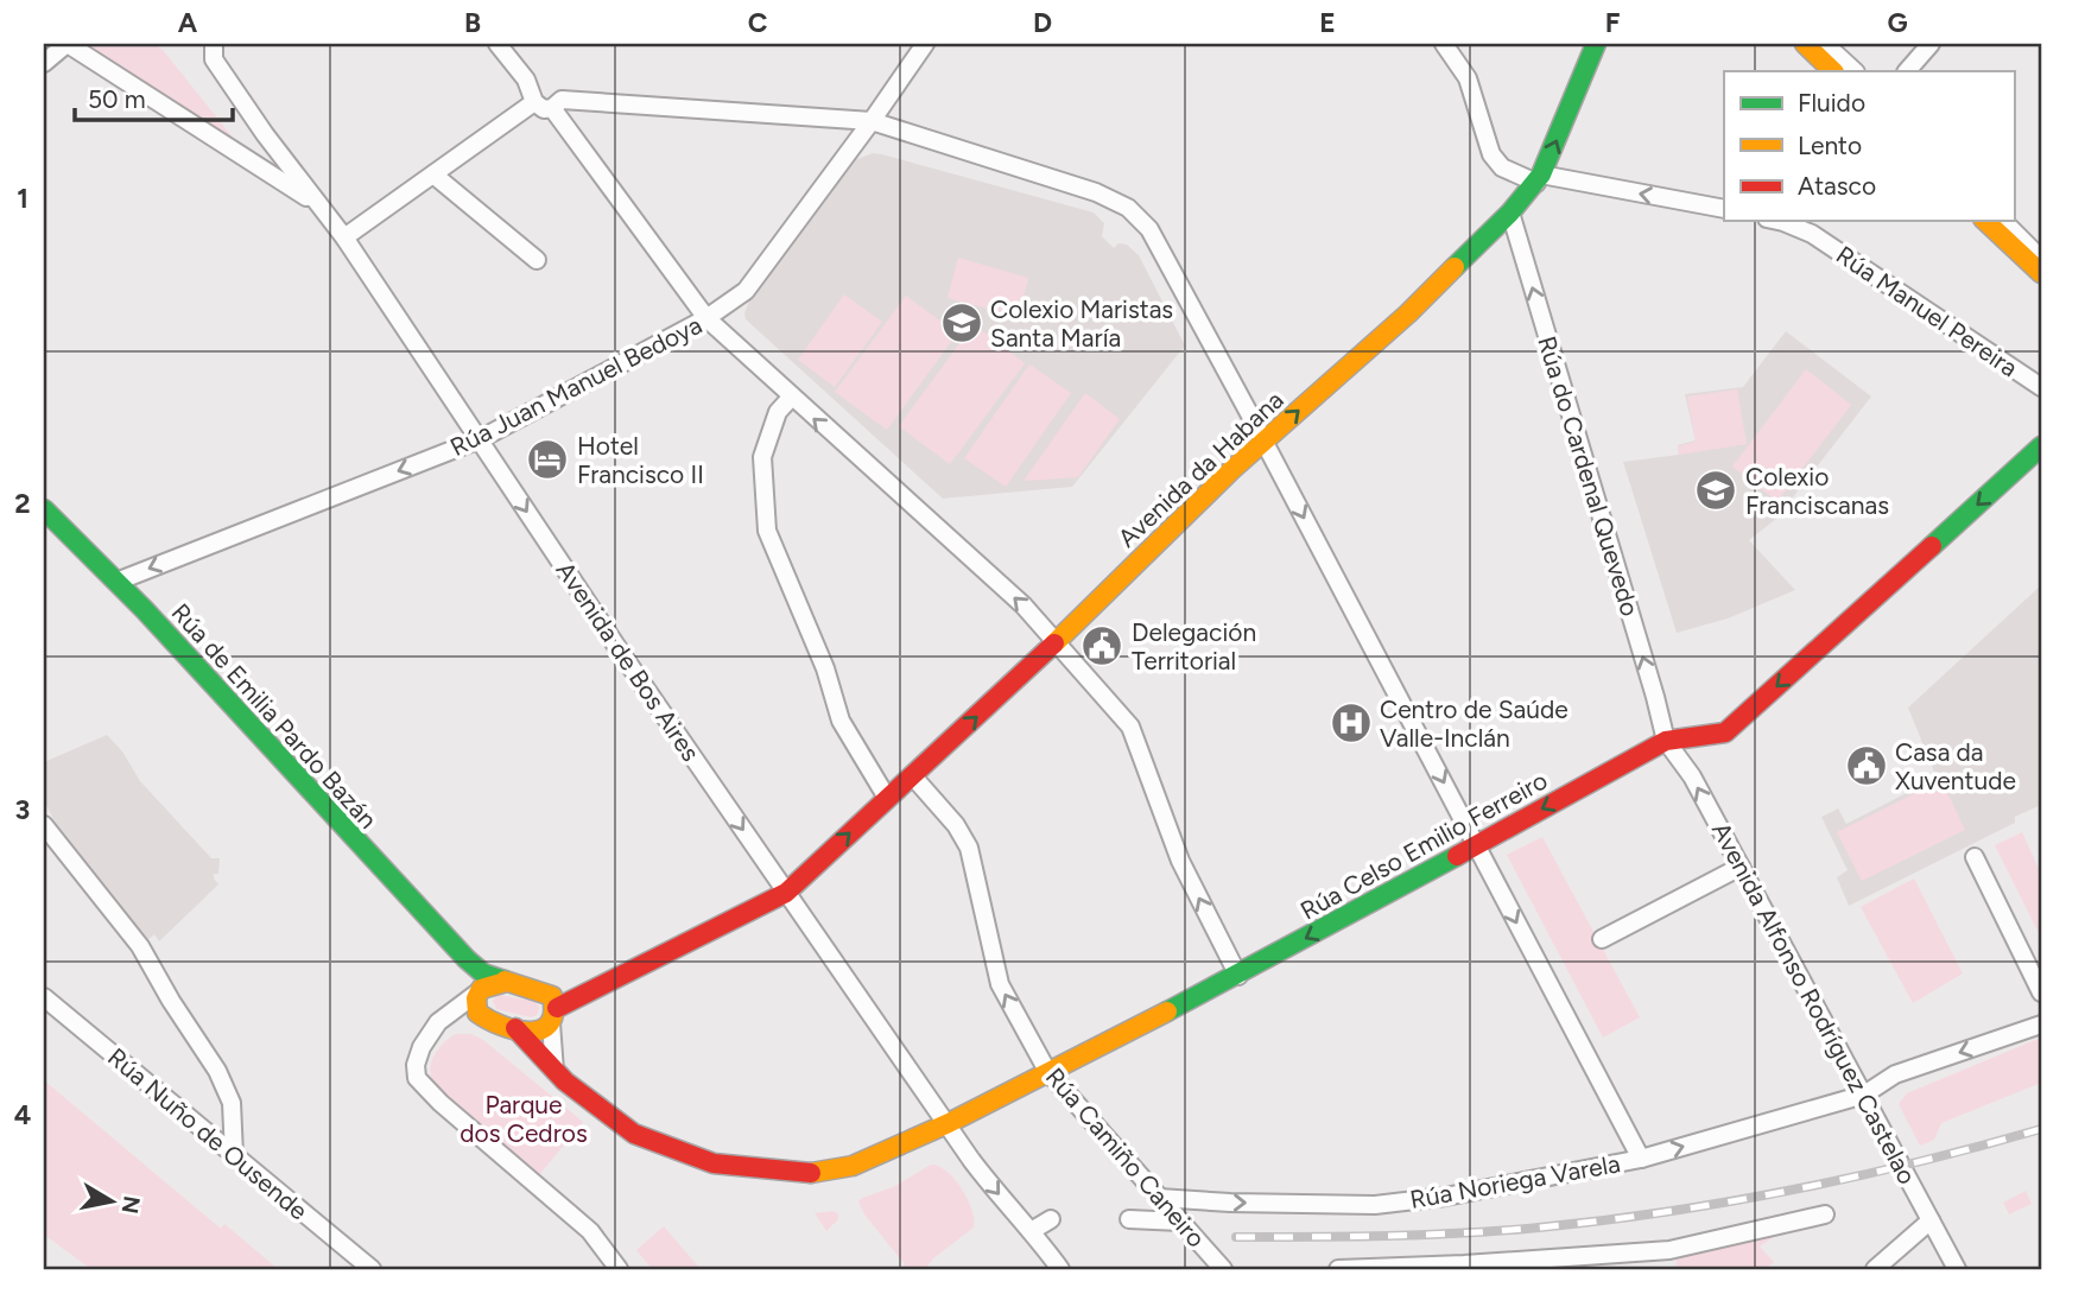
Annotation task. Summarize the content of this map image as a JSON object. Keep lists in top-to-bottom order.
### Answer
{
  "streets": {
    "street": [
      "Rúa Manuel Pereira",
      "Rúa Juan Manuel Bedoya",
      "Avenida da Habana",
      "Rúa do Cardenal Quevedo",
      "Avenida de Bos Aires",
      "Rúa de Emilia Pardo Bazán",
      "Rúa Celso Emilio Ferreiro",
      "Avenida Alfonso Rodríguez Castelao",
      "Rúa Nuño de Ousende",
      "Rúa Camiño Caneiro",
      "Rúa Noriega Varela"
    ]
  },
  "crossings": [
    ["Rúa Juan Manuel Bedoya", "Avenida de Bos Aires"],
    ["Rúa Juan Manuel Bedoya", "Rúa de Emilia Pardo Bazán"],
    ["Avenida da Habana", "Rúa do Cardenal Quevedo"],
    ["Avenida da Habana", "Avenida de Bos Aires"],
    ["Avenida da Habana", "Rúa de Emilia Pardo Bazán"],
    ["Avenida da Habana", "Rúa Camiño Caneiro"],
    ["Rúa do Cardenal Quevedo", "Rúa Celso Emilio Ferreiro"],
    ["Rúa do Cardenal Quevedo", "Avenida Alfonso Rodríguez Castelao"],
    ["Avenida de Bos Aires", "Rúa Celso Emilio Ferreiro"],
    ["Rúa Celso Emilio Ferreiro", "Avenida Alfonso Rodríguez Castelao"],
    ["Rúa Celso Emilio Ferreiro", "Rúa Camiño Caneiro"],
    ["Avenida Alfonso Rodríguez Castelao", "Rúa Noriega Varela"],
    ["Rúa Camiño Caneiro", "Rúa Noriega Varela"]
  ],
  "one_way": [
    "Rúa Juan Manuel Bedoya",
    "Avenida da Habana",
    "Rúa do Cardenal Quevedo",
    "Avenida de Bos Aires",
    "Rúa Celso Emilio Ferreiro",
    "Rúa Camiño Caneiro"
  ],
  "parks": ["Parque dos Cedros"],
  "places": {
    "school or university": ["Colexio Maristas Santa María", "Colexio Franciscanas"],
    "hotel": ["Hotel Francisco II"],
    "public building": ["Delegación Territorial", "Casa da Xuventude"],
    "hospital": ["Centro de Saúde Valle-Inclán"]
  },
  "legend": ["Fluido", "Lento", "Atasco"],
  "scale_bar": "50 m",
  "north": "right",
  "grid": {
    "columns": [
      "A",
      "B",
      "C",
      "D",
      "E",
      "F",
      "G"
    ],
    "rows": [
      "1",
      "2",
      "3",
      "4"
    ]
  }
}
